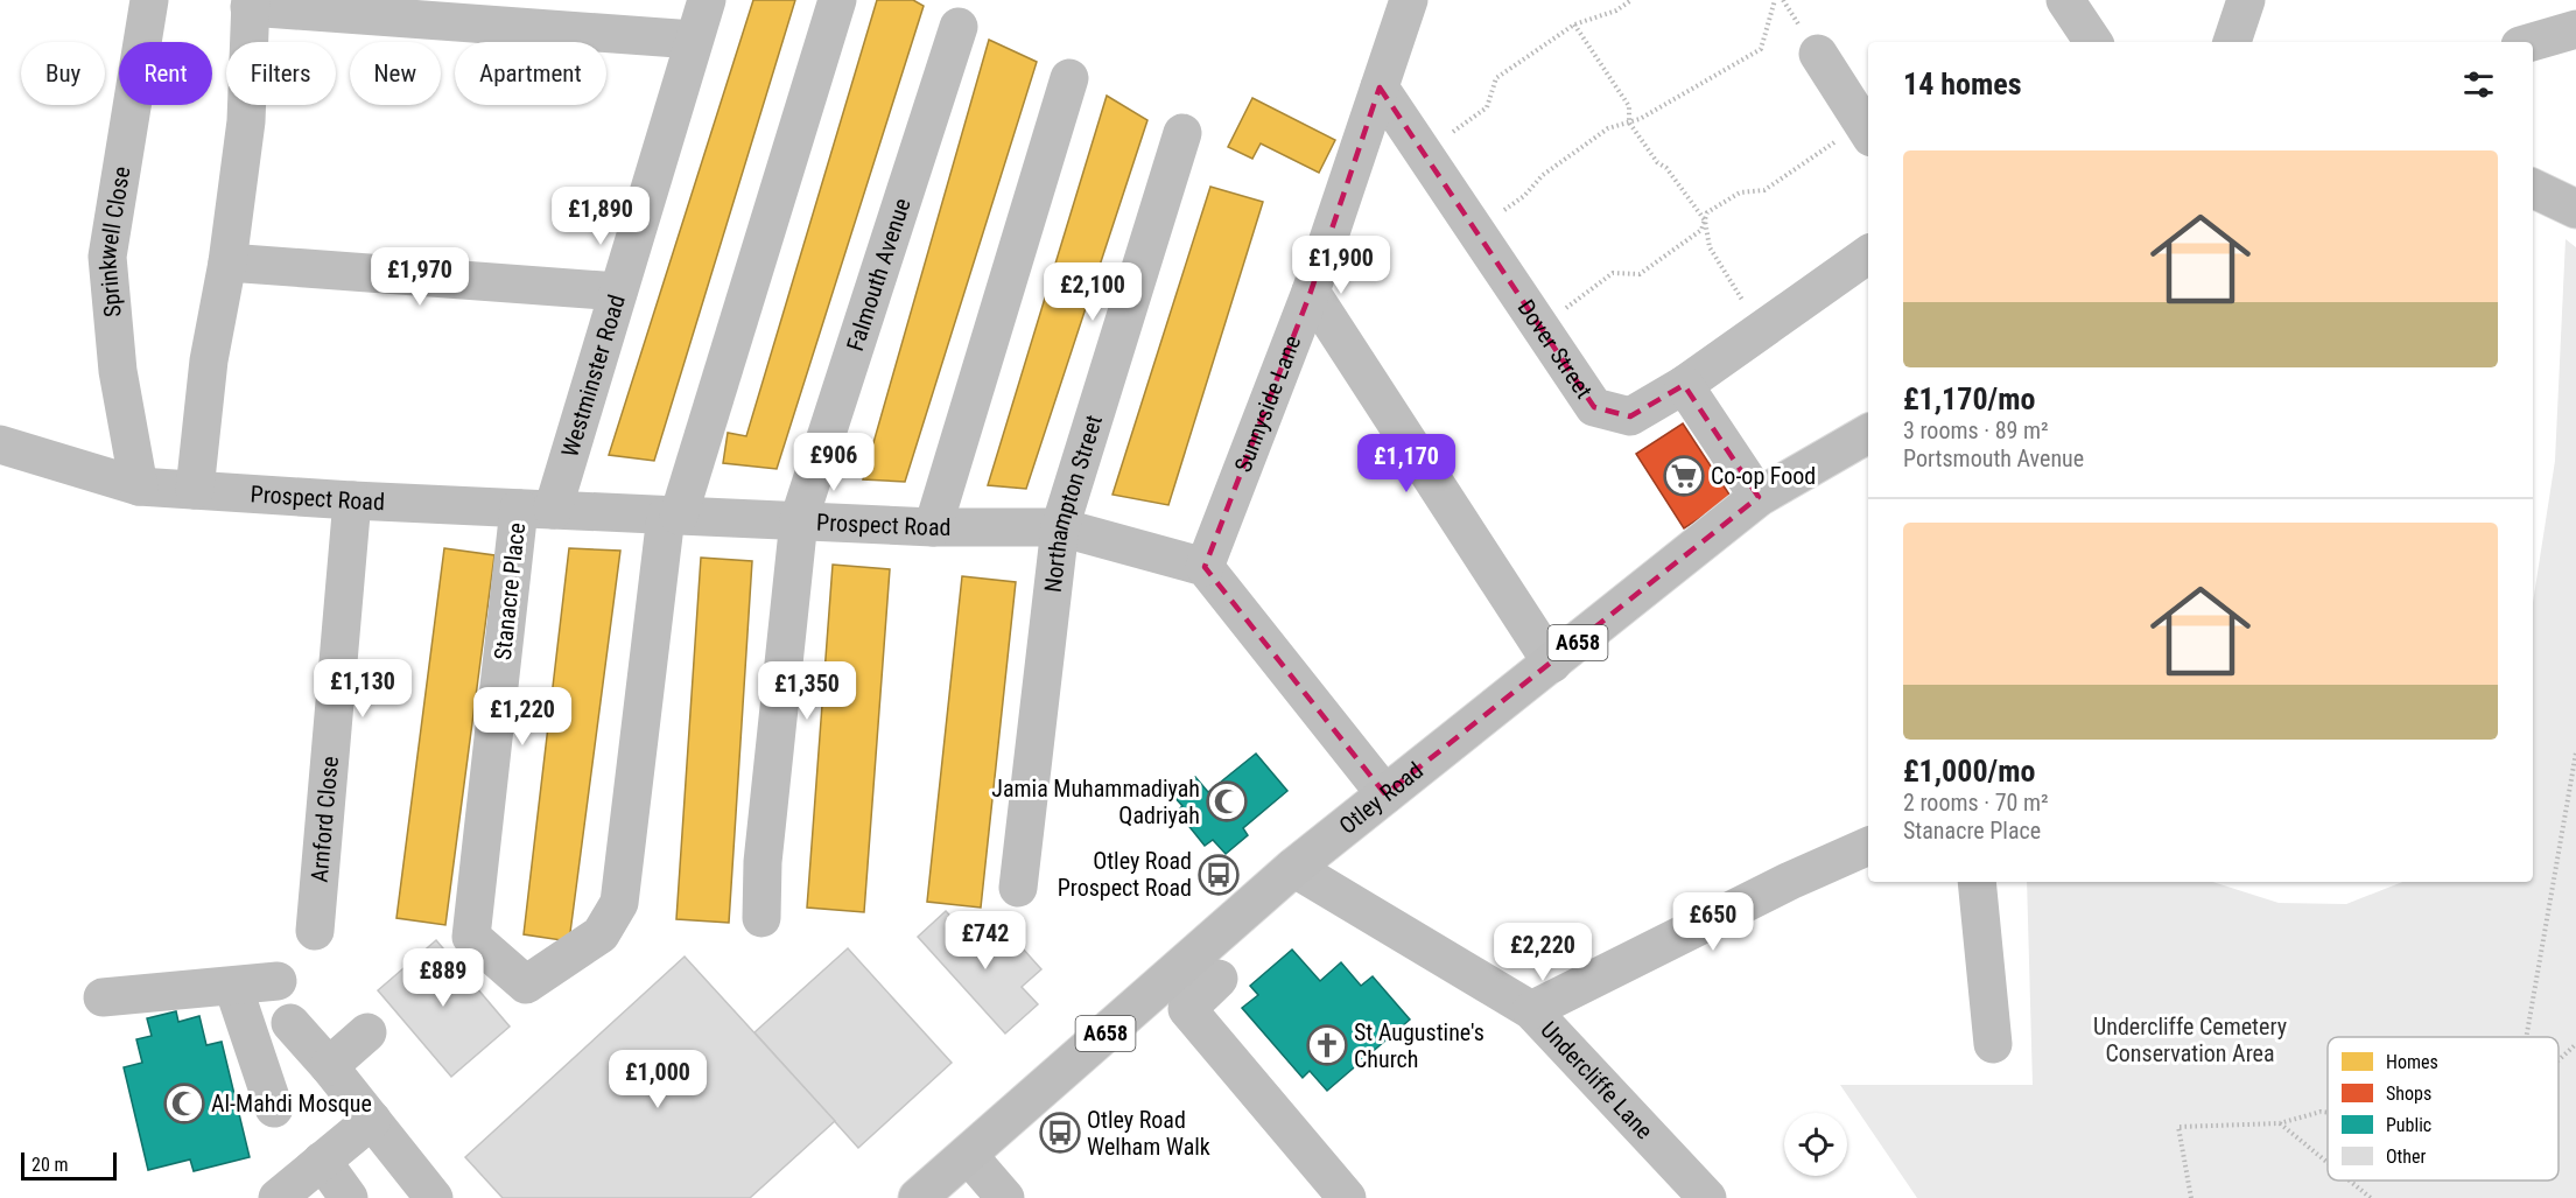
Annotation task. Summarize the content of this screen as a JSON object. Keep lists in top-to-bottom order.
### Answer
{
  "streets": {
    "main road": ["A658", "Otley Road"],
    "street": [
      "Sprinkwell Close",
      "Falmouth Avenue",
      "Dover Street",
      "Westminster Road",
      "Sunnyside Lane",
      "Prospect Road",
      "Northampton Street",
      "Stanacre Place",
      "Arnford Close",
      "Undercliffe Lane"
    ]
  },
  "crossings": [
    ["Sprinkwell Close", "Prospect Road"],
    ["Falmouth Avenue", "Prospect Road"],
    ["Dover Street", "Sunnyside Lane"],
    ["Westminster Road", "Prospect Road"],
    ["Westminster Road", "Stanacre Place"],
    ["Sunnyside Lane", "Prospect Road"],
    ["Prospect Road", "Northampton Street"],
    ["Prospect Road", "Stanacre Place"],
    ["Prospect Road", "Arnford Close"],
    ["Otley Road", "Undercliffe Lane"]
  ],
  "parks": ["Undercliffe Cemetery Conservation Area"],
  "places": {
    "supermarket": ["Co-op Food"],
    "mosque": ["Jamia Muhammadiyah Qadriyah", "Al‐Mahdi Mosque"],
    "bus stop": ["Otley Road Prospect Road", "Otley Road Welham Walk"],
    "church": ["St Augustine's Church"]
  },
  "legend": [
    "Homes",
    "Shops",
    "Public",
    "Other"
  ],
  "scale_bar": "20 m",
  "page": {
    "chip": [
      "Buy",
      "Rent",
      "Filters",
      "New",
      "Apartment"
    ],
    "heading": "14 homes",
    "list": [
      {
        "name": "£1,170/mo",
        "note": "3 rooms · 89 m² · Portsmouth Avenue"
      },
      {
        "name": "£1,000/mo",
        "note": "2 rooms · 70 m² · Stanacre Place"
      }
    ],
    "price": [
      "£1,890",
      "£1,900",
      "£1,970",
      "£2,100",
      "£906",
      "£1,170",
      "£1,130",
      "£1,350",
      "£1,220",
      "£650",
      "£742",
      "£2,220",
      "£889",
      "£1,000"
    ],
    "scale": "20 m"
  }
}
